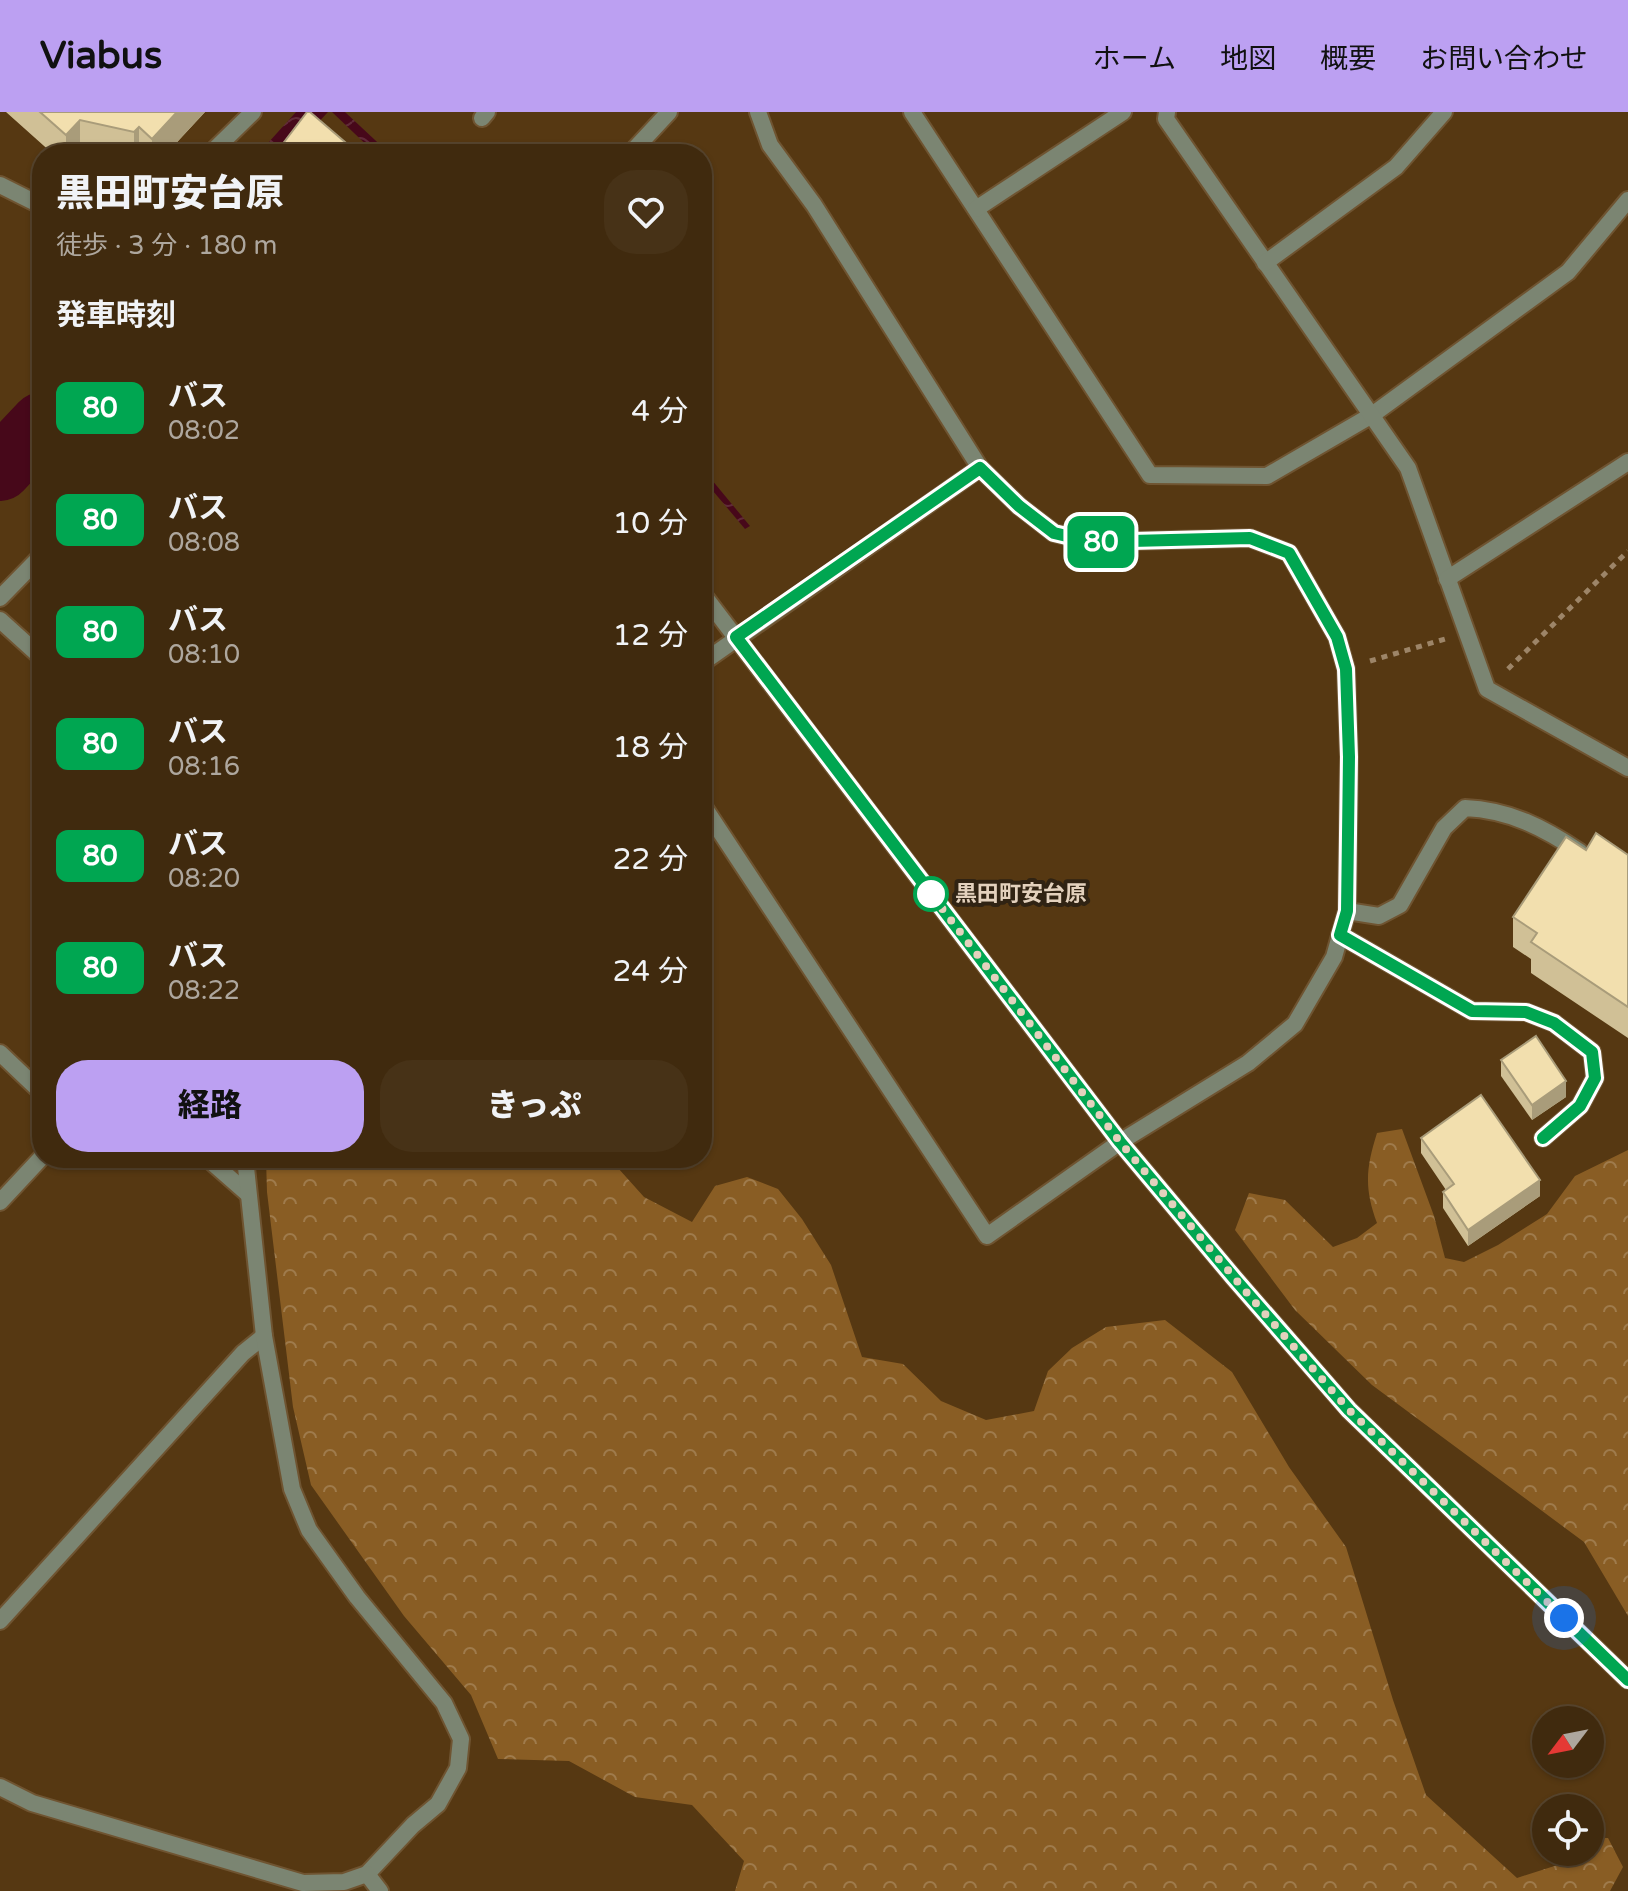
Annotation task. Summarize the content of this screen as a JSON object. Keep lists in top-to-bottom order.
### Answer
{
  "places": ["黒田町安台原"],
  "lines": ["bus line 80"],
  "north": "bottom left",
  "page": {
    "header": "Viabus",
    "nav": [
      "ホーム",
      "地図",
      "概要",
      "お問い合わせ"
    ],
    "on_map": "80",
    "heading": [
      ["黒田町安台原", "徒歩 · 3 分 · 180 m"],
      "発車時刻"
    ],
    "list": [
      {
        "mark": "80",
        "name": "バス",
        "note": "08:02",
        "value": "4 分"
      },
      {
        "mark": "80",
        "name": "バス",
        "note": "08:08",
        "value": "10 分"
      },
      {
        "mark": "80",
        "name": "バス",
        "note": "08:10",
        "value": "12 分"
      },
      {
        "mark": "80",
        "name": "バス",
        "note": "08:16",
        "value": "18 分"
      },
      {
        "mark": "80",
        "name": "バス",
        "note": "08:20",
        "value": "22 分"
      },
      {
        "mark": "80",
        "name": "バス",
        "note": "08:22",
        "value": "24 分"
      }
    ],
    "buttons": ["経路", "きっぷ"]
  }
}
